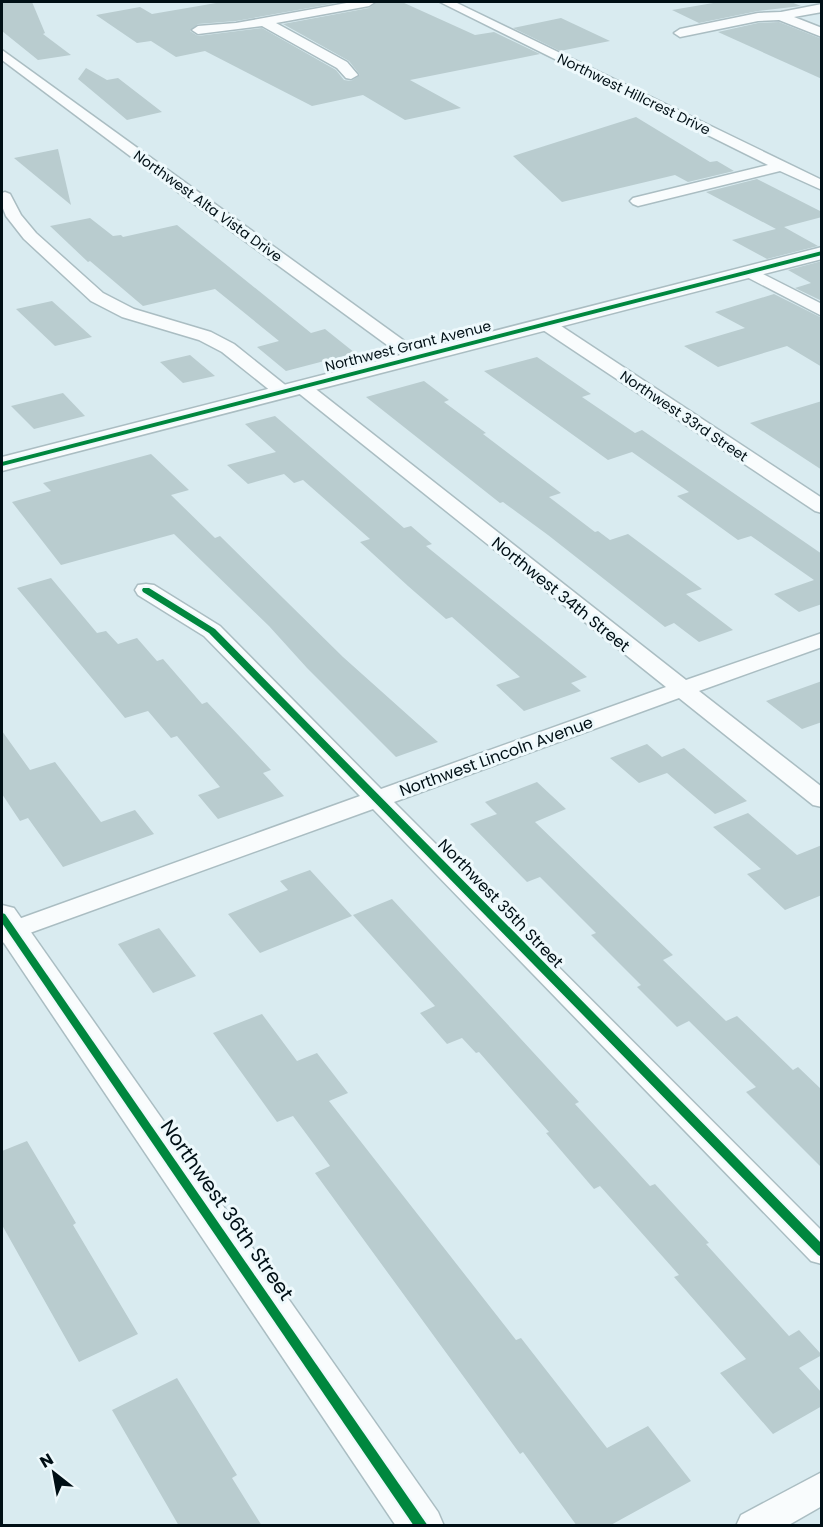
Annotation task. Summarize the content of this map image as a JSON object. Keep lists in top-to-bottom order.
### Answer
{
  "streets": {
    "street": [
      "Northwest Hillcrest Drive",
      "Northwest Alta Vista Drive",
      "Northwest Grant Avenue",
      "Northwest 33rd Street",
      "Northwest 34th Street",
      "Northwest Lincoln Avenue",
      "Northwest 35th Street",
      "Northwest 36th Street"
    ]
  },
  "crossings": [
    ["Northwest Alta Vista Drive", "Northwest Grant Avenue"],
    ["Northwest Grant Avenue", "Northwest 33rd Street"],
    ["Northwest Grant Avenue", "Northwest 34th Street"],
    ["Northwest 34th Street", "Northwest Lincoln Avenue"],
    ["Northwest Lincoln Avenue", "Northwest 35th Street"],
    ["Northwest Lincoln Avenue", "Northwest 36th Street"]
  ],
  "north": "top left"
}
